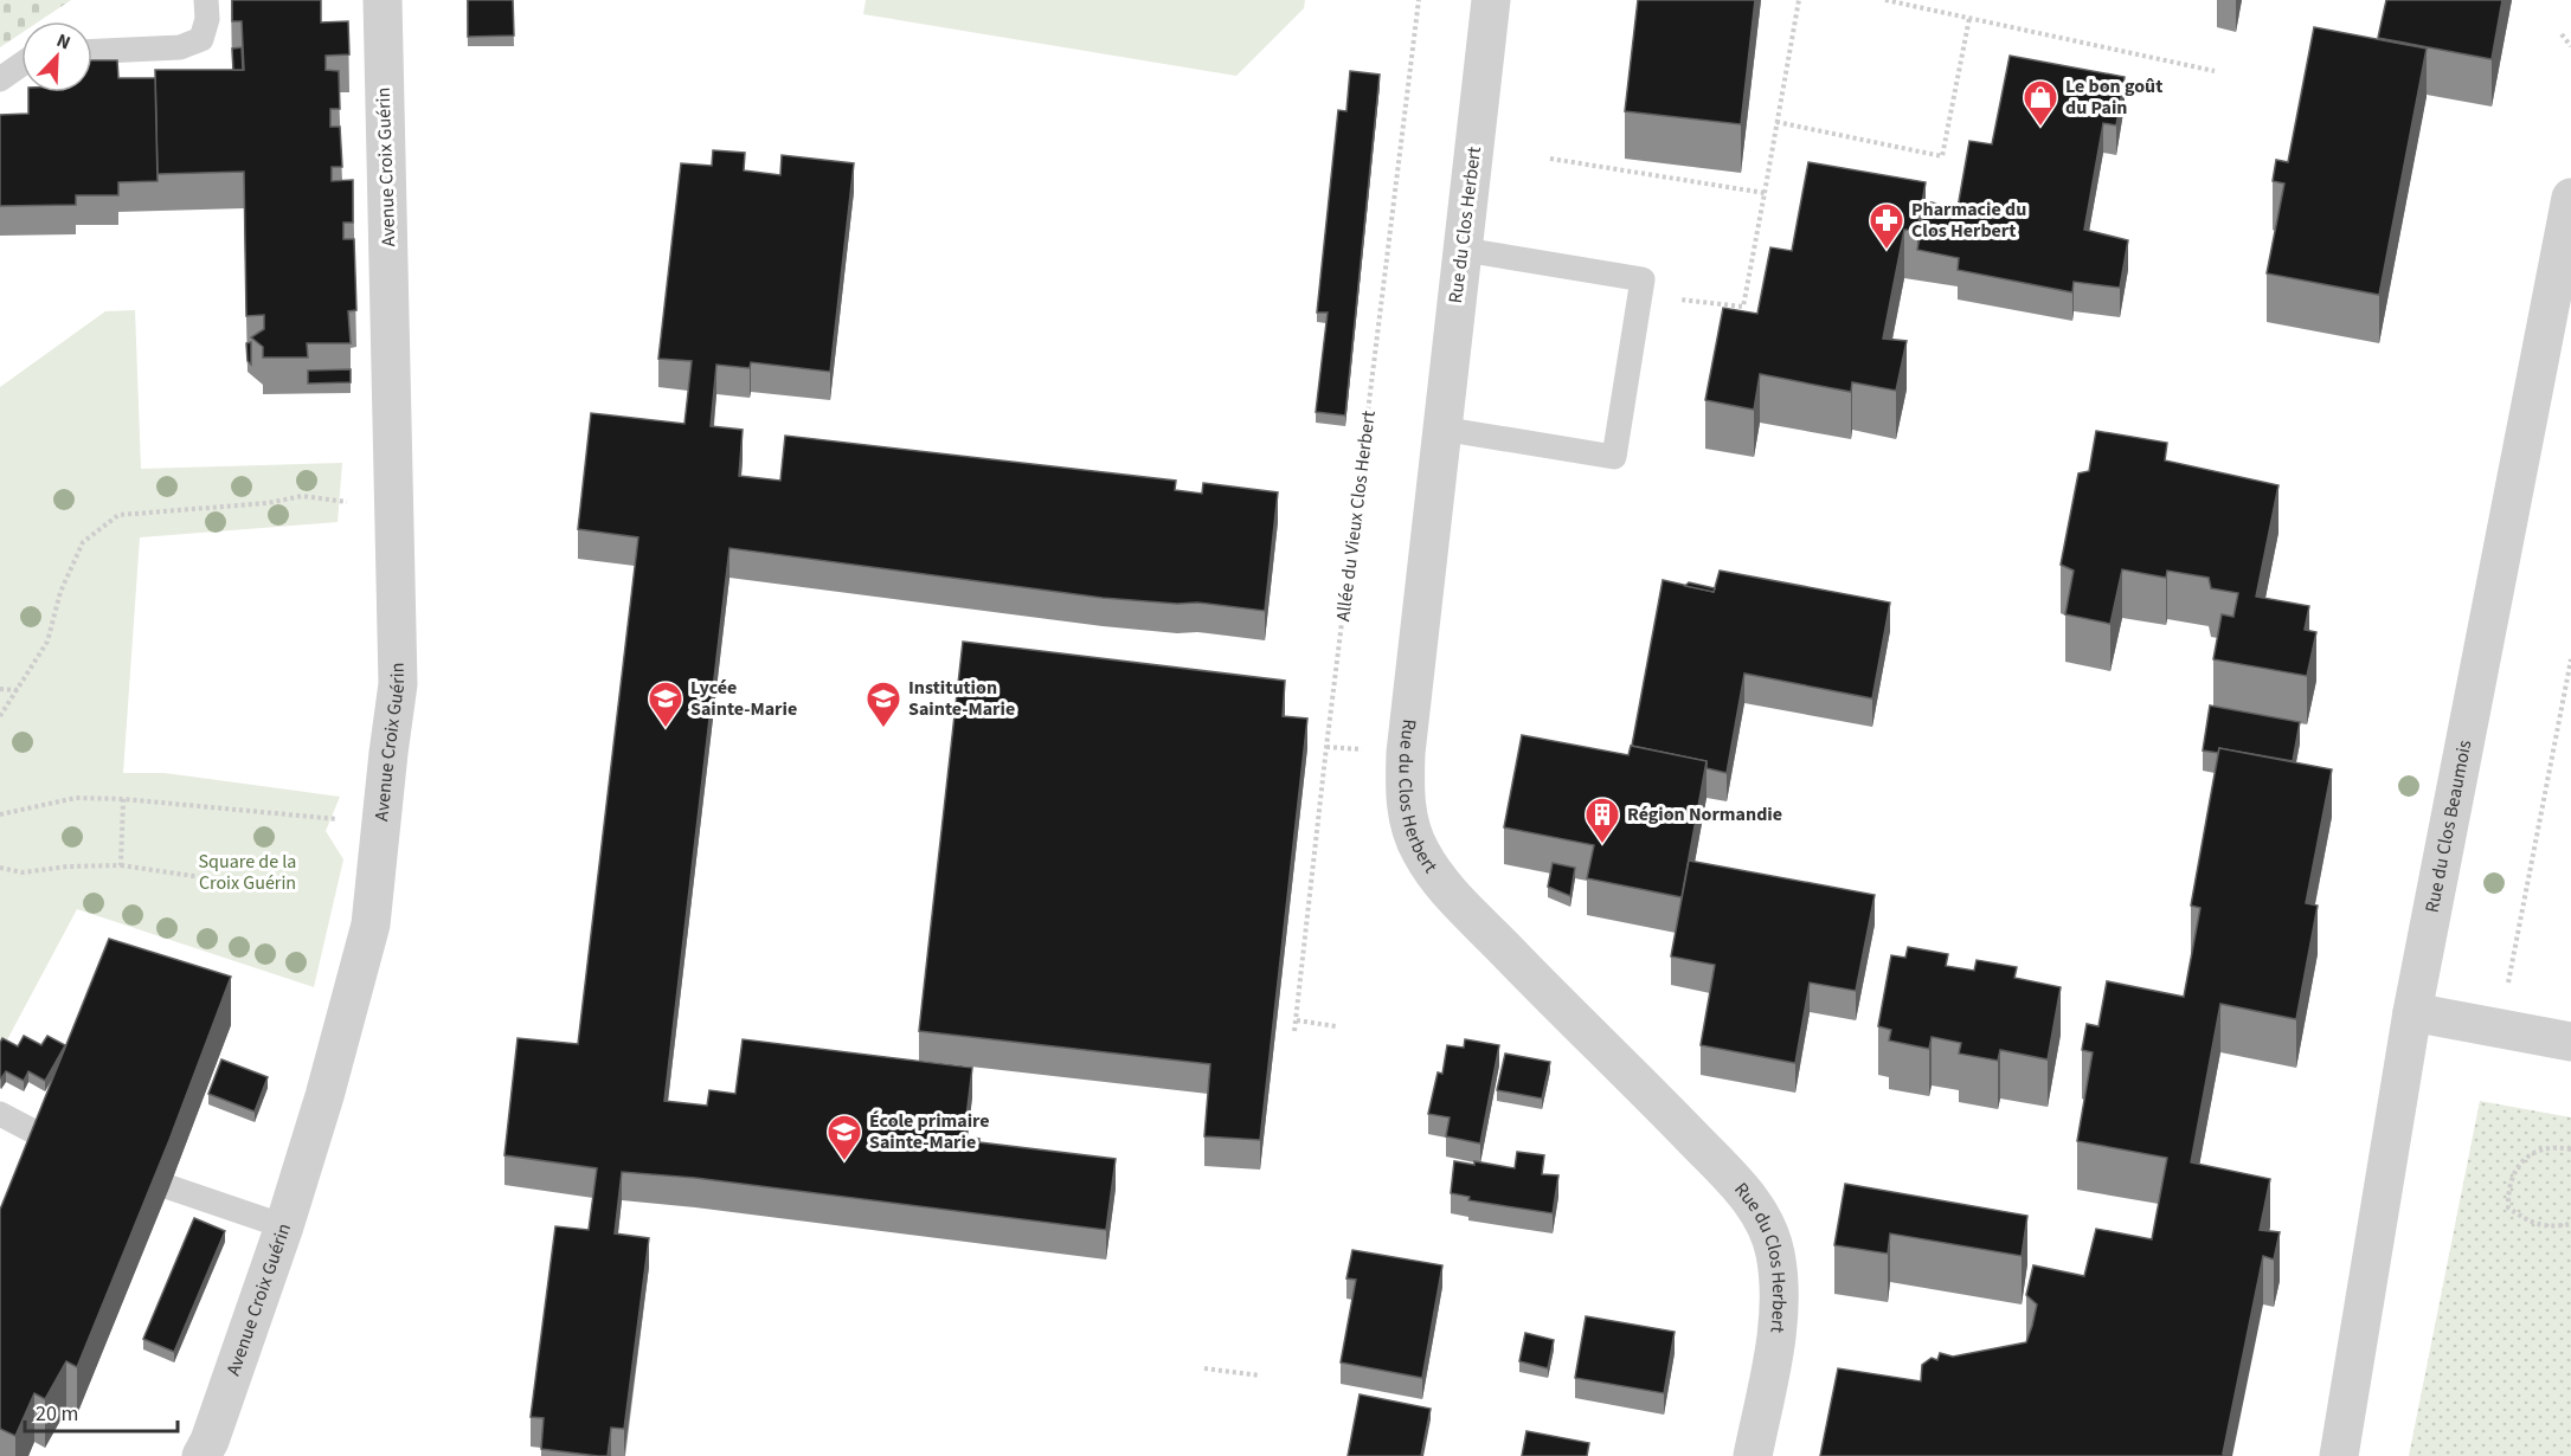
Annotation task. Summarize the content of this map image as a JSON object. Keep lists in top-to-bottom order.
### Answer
{
  "streets": {
    "street": ["Avenue Croix Guérin", "Rue du Clos Herbert", "Rue du Clos Beaumois"],
    "path": ["Allée du Vieux Clos Herbert"]
  },
  "parks": ["Square de la Croix Guérin"],
  "places": {
    "shop": ["Le bon goût du Pain"],
    "pharmacy": ["Pharmacie du Clos Herbert"],
    "school or university": ["Lycée Sainte-Marie", "Institution Sainte-Marie", "École primaire Sainte-Marie"],
    "building": ["Région Normandie"]
  },
  "scale_bar": "20 m",
  "north": "top right"
}
